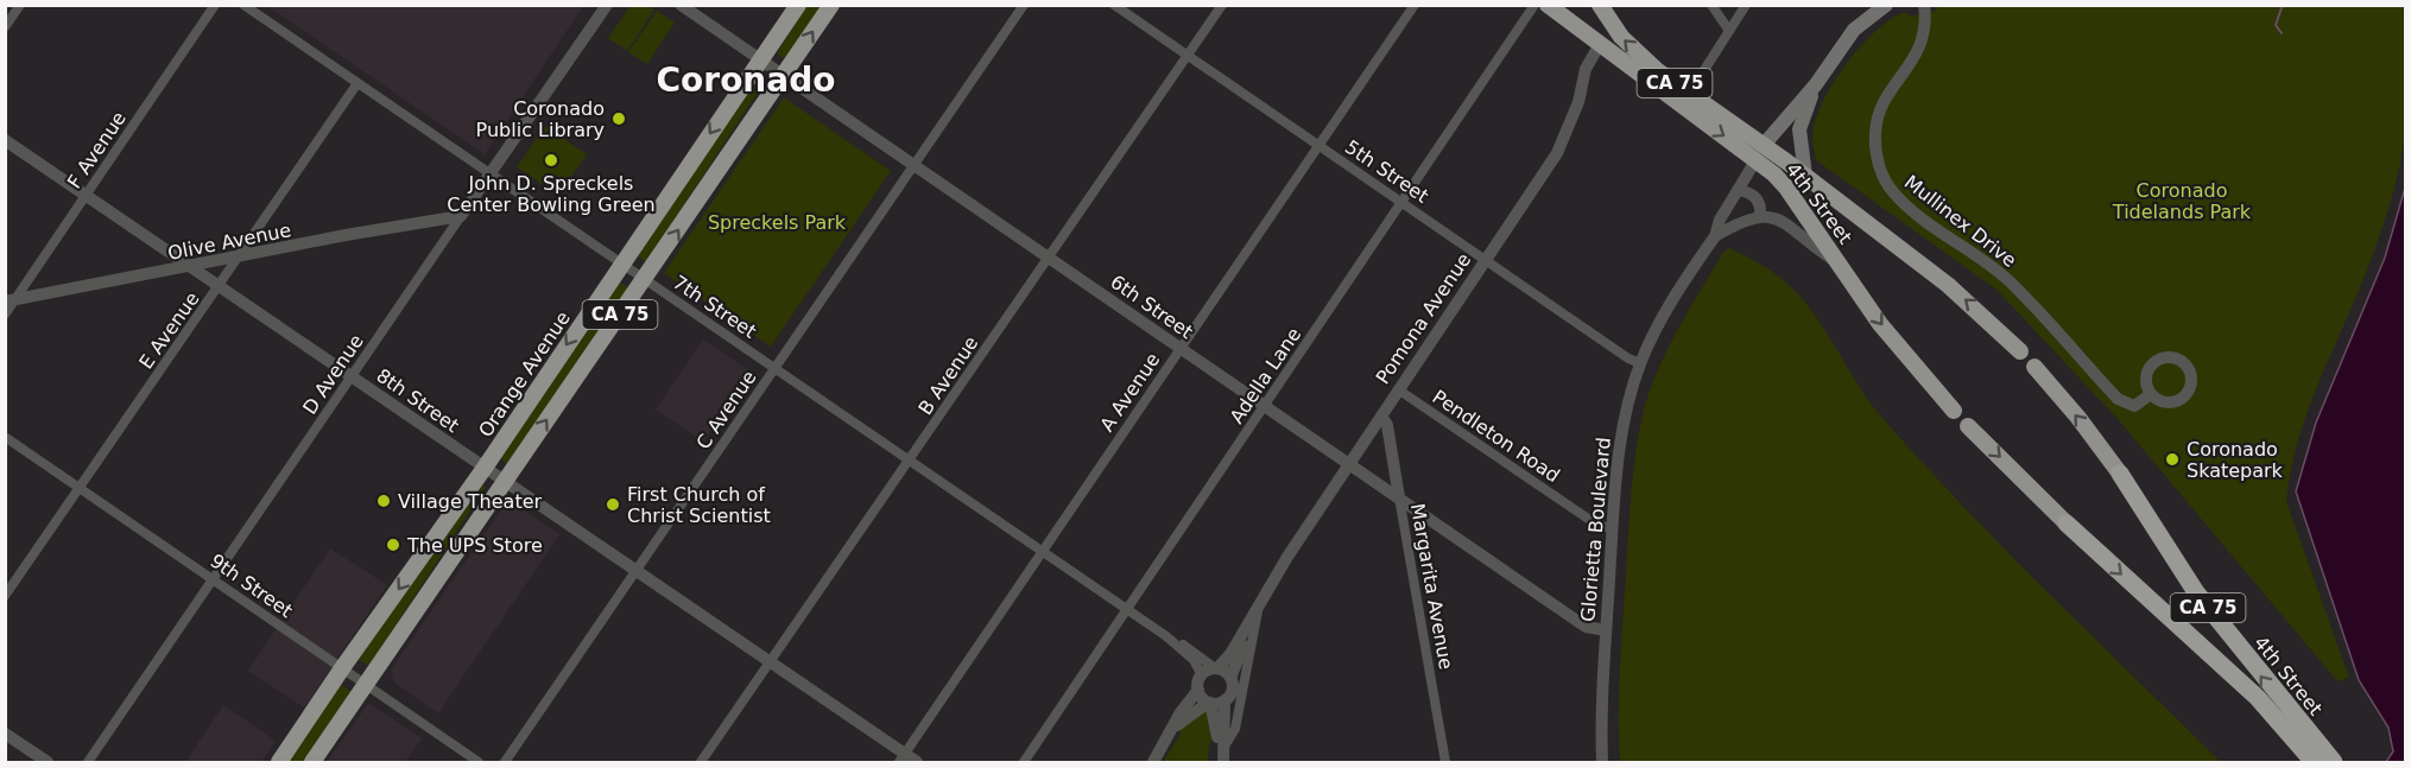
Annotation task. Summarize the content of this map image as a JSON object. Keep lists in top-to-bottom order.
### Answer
{
  "streets": {
    "highway": ["CA 75", "4th Street", "Orange Avenue"],
    "main road": ["Glorietta Boulevard"],
    "street": [
      "F Avenue",
      "5th Street",
      "Mullinex Drive",
      "Olive Avenue",
      "7th Street",
      "6th Street",
      "Pomona Avenue",
      "E Avenue",
      "D Avenue",
      "B Avenue",
      "Adella Lane",
      "A Avenue",
      "8th Street",
      "C Avenue",
      "Pendleton Road",
      "9th Street",
      "Margarita Avenue"
    ]
  },
  "crossings": [
    ["CA 75", "4th Street"],
    ["CA 75", "7th Street"],
    ["CA 75", "6th Street"],
    ["CA 75", "8th Street"],
    ["CA 75", "Glorietta Boulevard"],
    ["CA 75", "9th Street"],
    ["F Avenue", "Olive Avenue"],
    ["F Avenue", "8th Street"],
    ["5th Street", "Pomona Avenue"],
    ["5th Street", "B Avenue"],
    ["5th Street", "Adella Lane"],
    ["5th Street", "A Avenue"],
    ["5th Street", "Glorietta Boulevard"],
    ["4th Street", "Pomona Avenue"],
    ["4th Street", "Glorietta Boulevard"],
    ["Olive Avenue", "E Avenue"],
    ["Olive Avenue", "D Avenue"],
    ["Olive Avenue", "8th Street"],
    ["7th Street", "Pomona Avenue"],
    ["7th Street", "E Avenue"],
    ["7th Street", "D Avenue"],
    ["7th Street", "Orange Avenue"],
    ["7th Street", "B Avenue"],
    ["7th Street", "Adella Lane"],
    ["7th Street", "A Avenue"],
    ["7th Street", "C Avenue"],
    ["6th Street", "Pomona Avenue"],
    ["6th Street", "Orange Avenue"],
    ["6th Street", "B Avenue"],
    ["6th Street", "Adella Lane"],
    ["6th Street", "A Avenue"],
    ["6th Street", "C Avenue"],
    ["6th Street", "Glorietta Boulevard"],
    ["6th Street", "Margarita Avenue"],
    ["Pomona Avenue", "Pendleton Road"],
    ["Pomona Avenue", "Margarita Avenue"],
    ["E Avenue", "8th Street"],
    ["E Avenue", "9th Street"],
    ["D Avenue", "8th Street"],
    ["D Avenue", "9th Street"],
    ["Orange Avenue", "8th Street"],
    ["Orange Avenue", "9th Street"],
    ["B Avenue", "8th Street"],
    ["A Avenue", "8th Street"],
    ["8th Street", "C Avenue"],
    ["Pendleton Road", "Glorietta Boulevard"]
  ],
  "districts": ["Coronado"],
  "parks": ["Coronado Tidelands Park", "Spreckels Park"],
  "places": [
    "Coronado Public Library",
    "John D. Spreckels Center Bowling Green",
    "Coronado Skatepark",
    "Village Theater",
    "First Church of Christ Scientist",
    "The UPS Store"
  ]
}
